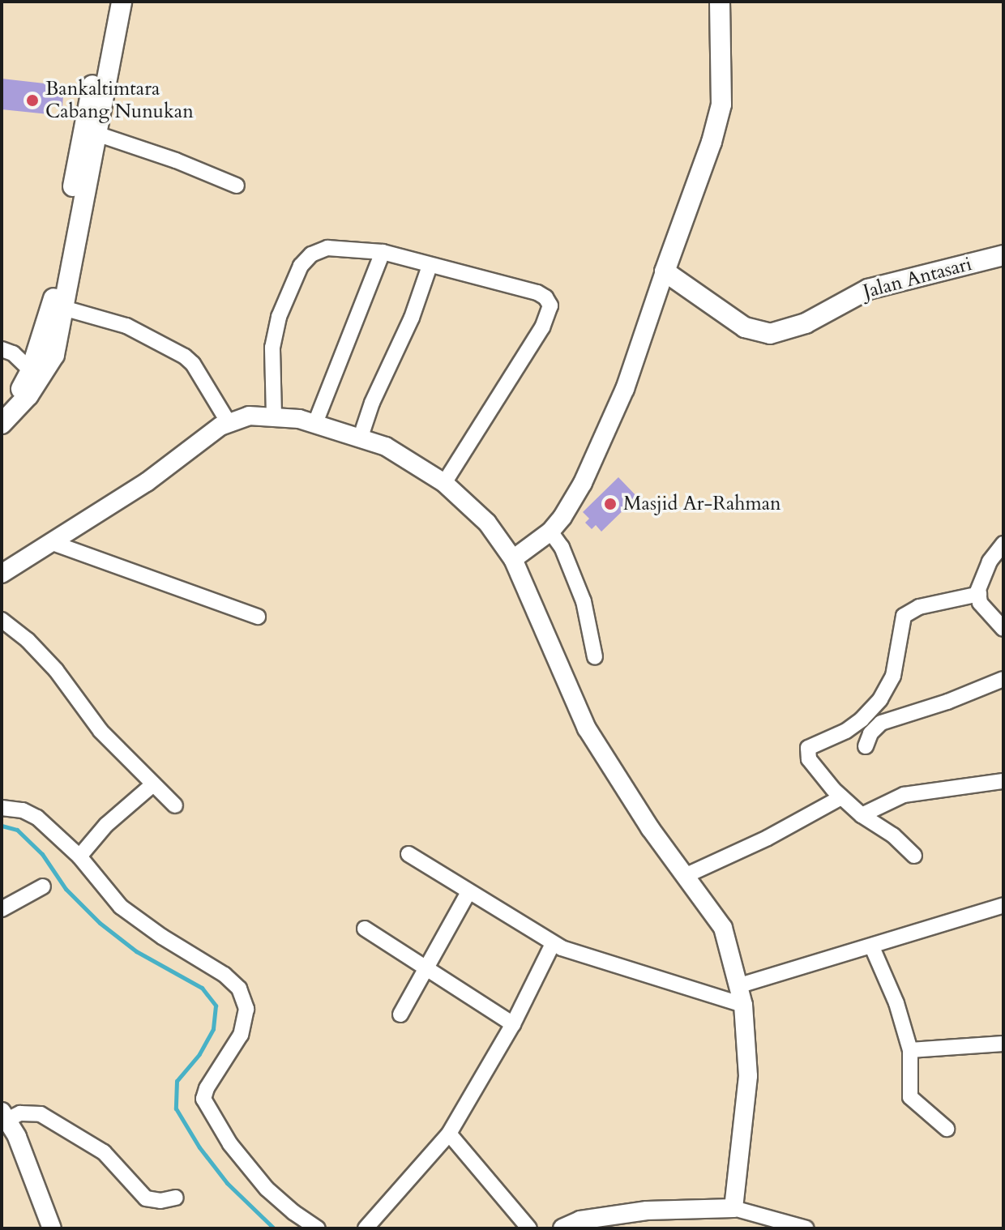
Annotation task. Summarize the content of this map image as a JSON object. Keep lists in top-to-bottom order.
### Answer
{
  "streets": {
    "main road": ["Jalan Antasari"]
  },
  "places": ["Bankaltimtara Cabang Nunukan", "Masjid Ar-Rahman"]
}
